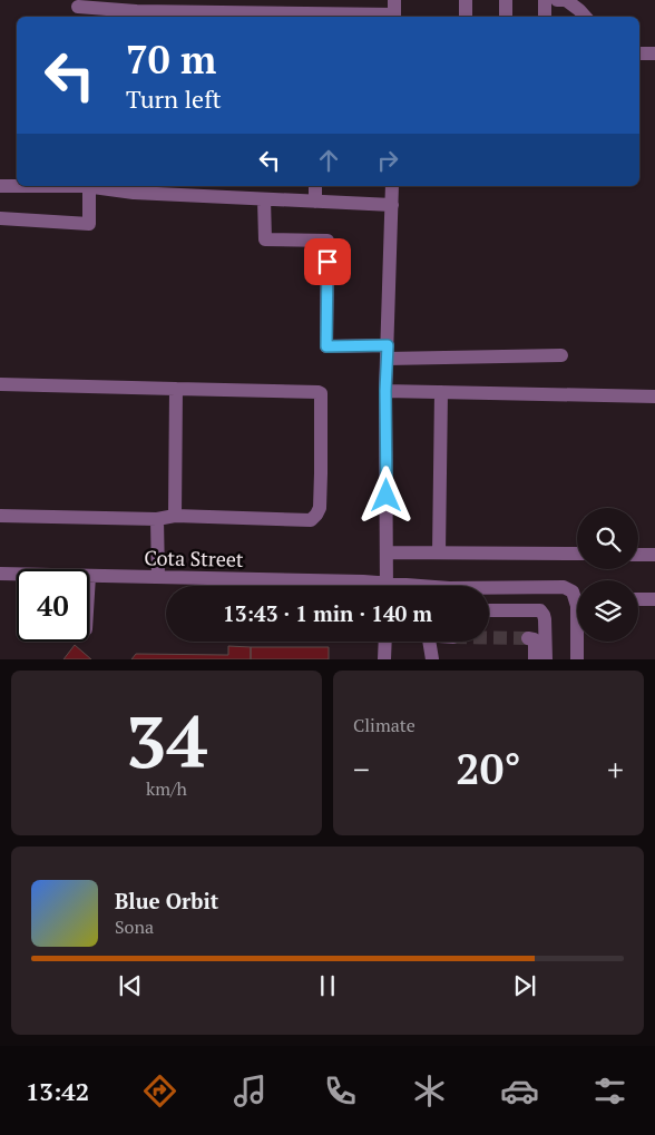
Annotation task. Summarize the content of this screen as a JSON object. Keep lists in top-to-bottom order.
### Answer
{
  "streets": {
    "street": ["Cota Street"]
  },
  "page": {
    "turn": ["70 m", "Turn left"],
    "limit": "40",
    "trip": "13:43 · 1 min · 140 m",
    "tile": [
      ["34", "km/h"],
      "Climate"
    ],
    "heat": ["−", "20°", "+"],
    "song": ["Blue Orbit", "Sona"],
    "tabs": "13:42"
  }
}
